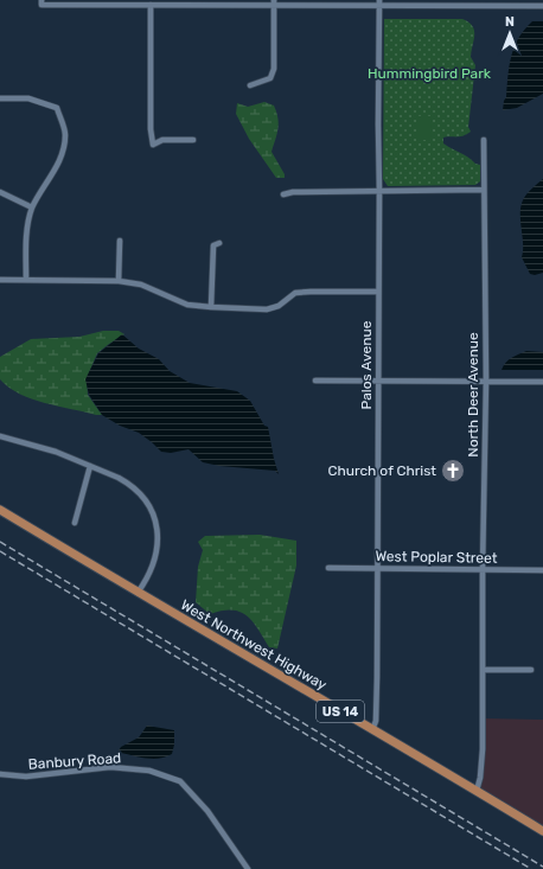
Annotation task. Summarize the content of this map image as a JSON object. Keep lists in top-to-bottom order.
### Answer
{
  "streets": {
    "main road": ["West Northwest Highway", "US 14"],
    "street": [
      "Palos Avenue",
      "North Deer Avenue",
      "West Poplar Street",
      "Banbury Road"
    ]
  },
  "crossings": [
    ["Palos Avenue", "West Poplar Street"],
    ["Palos Avenue", "West Northwest Highway"],
    ["North Deer Avenue", "West Poplar Street"],
    ["North Deer Avenue", "West Northwest Highway"]
  ],
  "parks": ["Hummingbird Park"],
  "places": {
    "church": ["Church of Christ"]
  },
  "north": "top"
}
